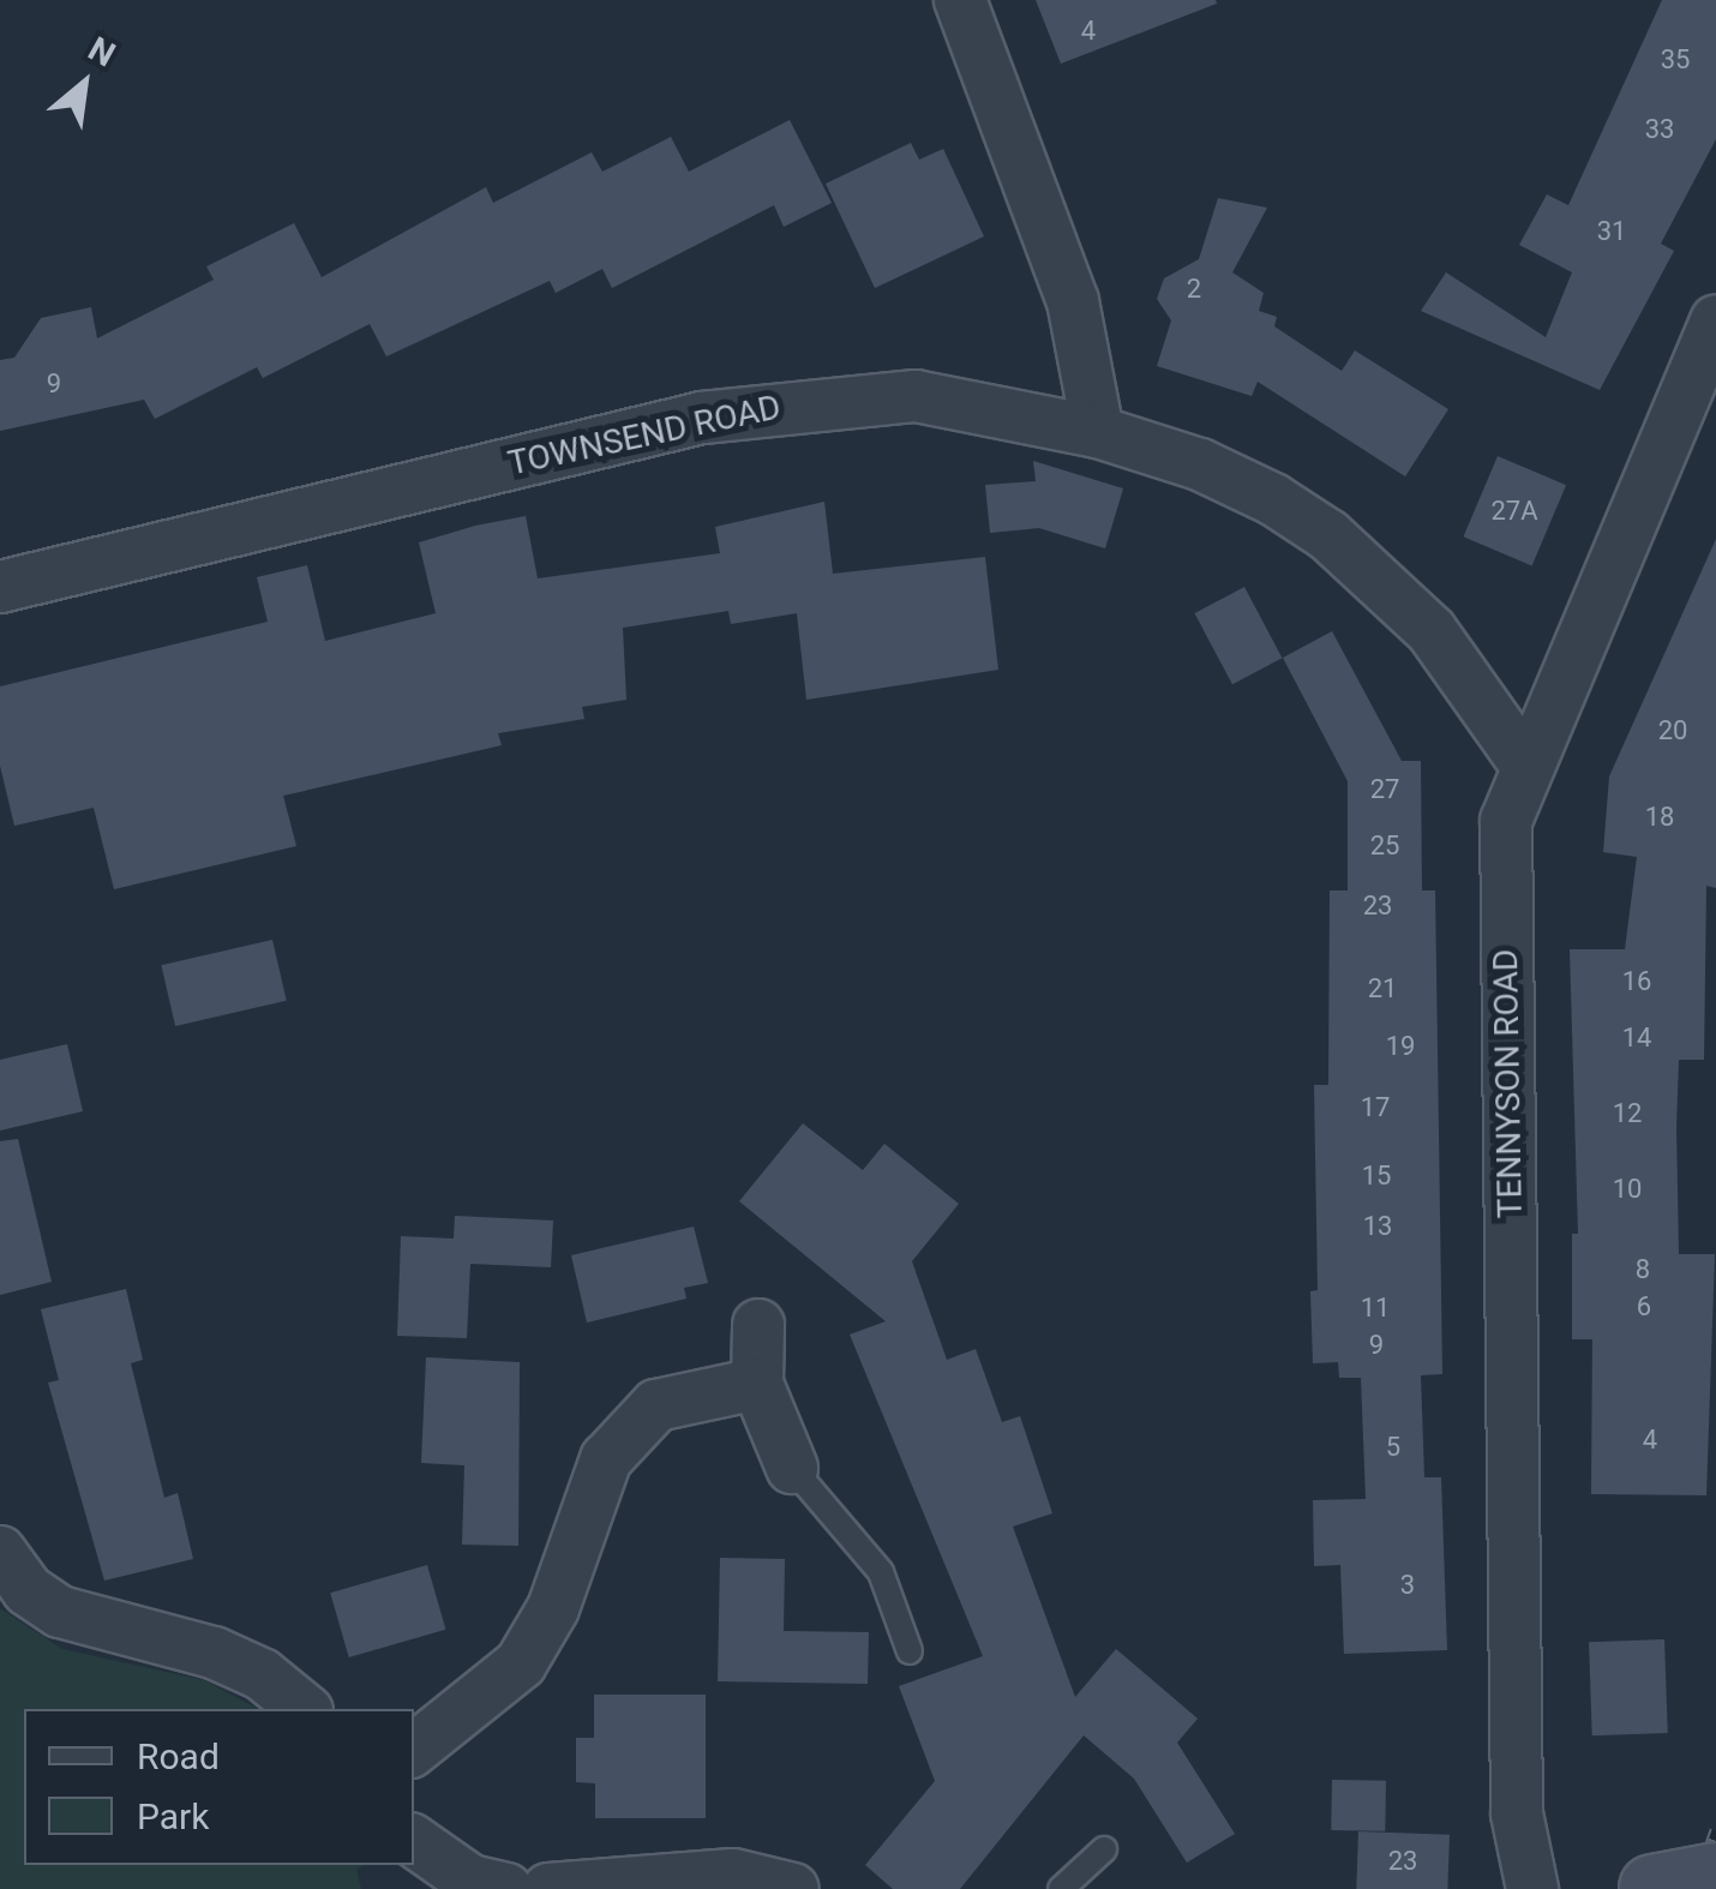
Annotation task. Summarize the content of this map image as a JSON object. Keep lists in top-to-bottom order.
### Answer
{
  "streets": {
    "street": ["TOWNSEND ROAD", "TENNYSON ROAD"]
  },
  "crossings": [
    ["TOWNSEND ROAD", "TENNYSON ROAD"]
  ],
  "house_numbers": [
    "4",
    "35",
    "33",
    "31",
    "2",
    "9",
    "27A",
    "20",
    "27",
    "18",
    "25",
    "23",
    "16",
    "21",
    "14",
    "19",
    "17",
    "12",
    "15",
    "10",
    "13",
    "8",
    "6",
    "11",
    "9",
    "4",
    "5",
    "3",
    "23"
  ],
  "legend": ["Road", "Park"],
  "north": "top right"
}
